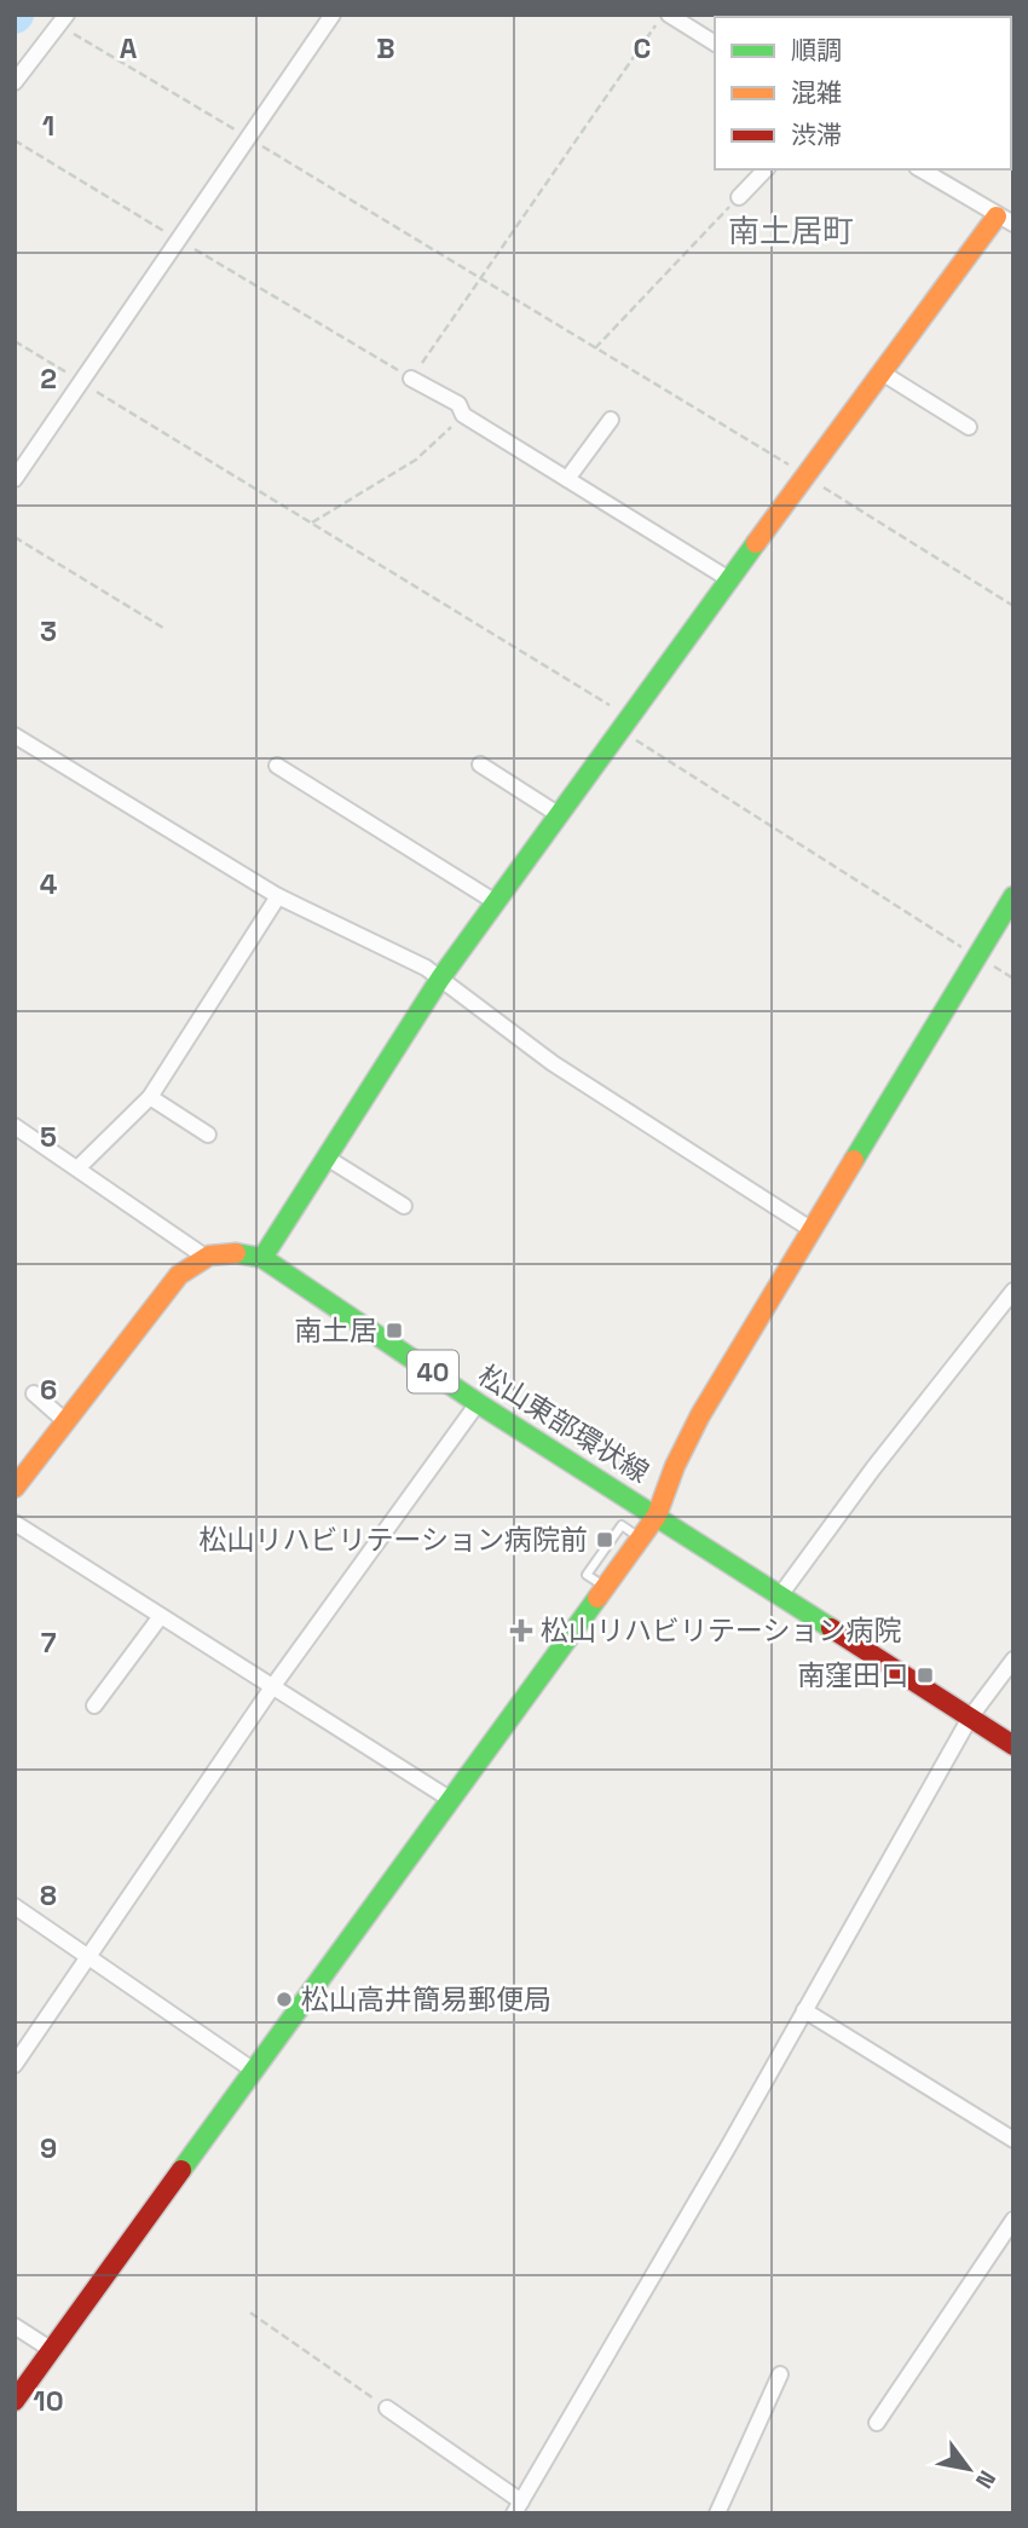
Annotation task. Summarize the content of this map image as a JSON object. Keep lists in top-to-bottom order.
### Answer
{
  "streets": {
    "street": ["40", "松山東部環状線"]
  },
  "districts": ["南土居町"],
  "places": {
    "transit": ["南土居", "松山リハビリテーション病院前", "南窪田口"],
    "health": ["松山リハビリテーション病院"],
    "other": ["松山高井簡易郵便局"]
  },
  "legend": ["順調", "混雑", "渋滞"],
  "north": "bottom right",
  "grid": {
    "columns": ["A", "B", "C"],
    "rows": [
      "1",
      "2",
      "3",
      "4",
      "5",
      "6",
      "7",
      "8",
      "9",
      "10"
    ]
  }
}
